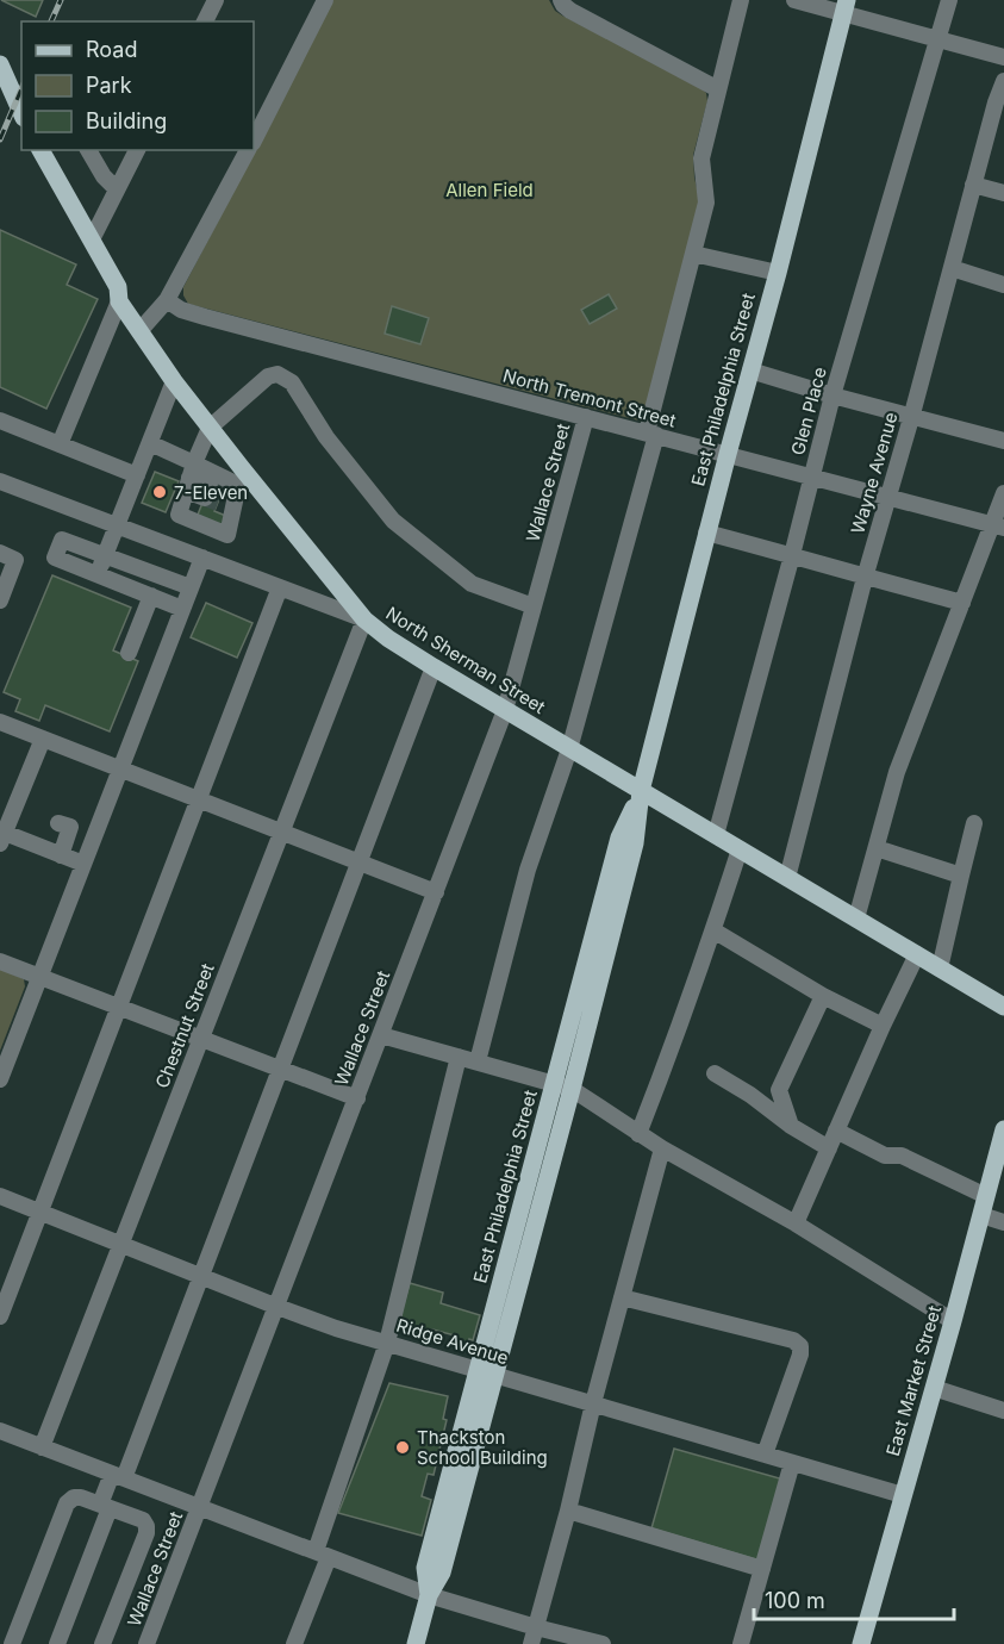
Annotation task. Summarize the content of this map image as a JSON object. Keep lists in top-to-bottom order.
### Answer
{
  "streets": {
    "main road": ["East Philadelphia Street", "North Sherman Street", "East Market Street"],
    "street": [
      "North Tremont Street",
      "Glen Place",
      "Wayne Avenue",
      "Wallace Street",
      "Chestnut Street",
      "Ridge Avenue"
    ]
  },
  "crossings": [
    ["East Philadelphia Street", "North Tremont Street"],
    ["East Philadelphia Street", "North Sherman Street"],
    ["East Philadelphia Street", "Ridge Avenue"],
    ["North Tremont Street", "Glen Place"],
    ["North Tremont Street", "Wayne Avenue"],
    ["North Tremont Street", "Wallace Street"],
    ["Glen Place", "North Sherman Street"],
    ["Wayne Avenue", "North Sherman Street"],
    ["Wallace Street", "North Sherman Street"],
    ["Wallace Street", "Ridge Avenue"],
    ["North Sherman Street", "Chestnut Street"],
    ["Chestnut Street", "Ridge Avenue"],
    ["Ridge Avenue", "East Market Street"]
  ],
  "parks": ["Allen Field"],
  "places": ["7-Eleven", "Thackston School Building"],
  "legend": ["Road", "Park", "Building"],
  "scale_bar": "100 m"
}
